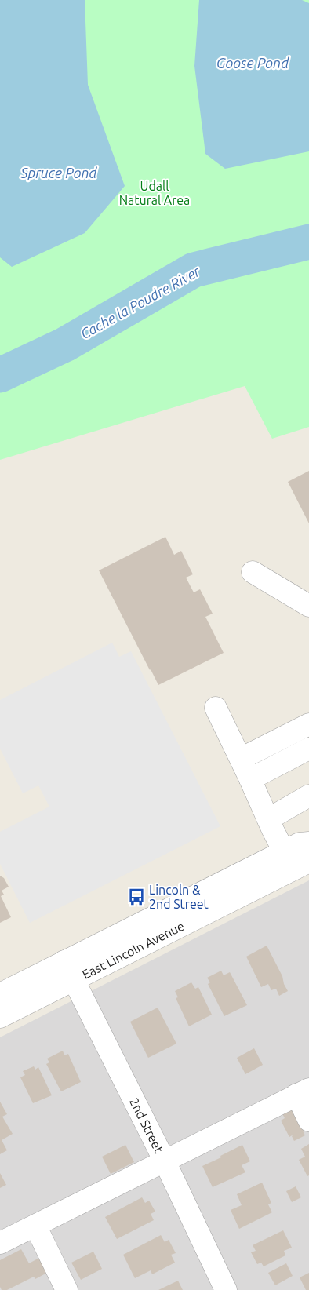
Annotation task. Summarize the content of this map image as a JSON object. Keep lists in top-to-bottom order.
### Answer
{
  "streets": {
    "street": ["East Lincoln Avenue", "2nd Street"]
  },
  "crossings": [
    ["East Lincoln Avenue", "2nd Street"]
  ],
  "water": ["Goose Pond", "Spruce Pond", "Cache la Poudre River"],
  "parks": ["Udall Natural Area"],
  "places": {
    "bus stop": ["Lincoln & 2nd Street"]
  }
}
